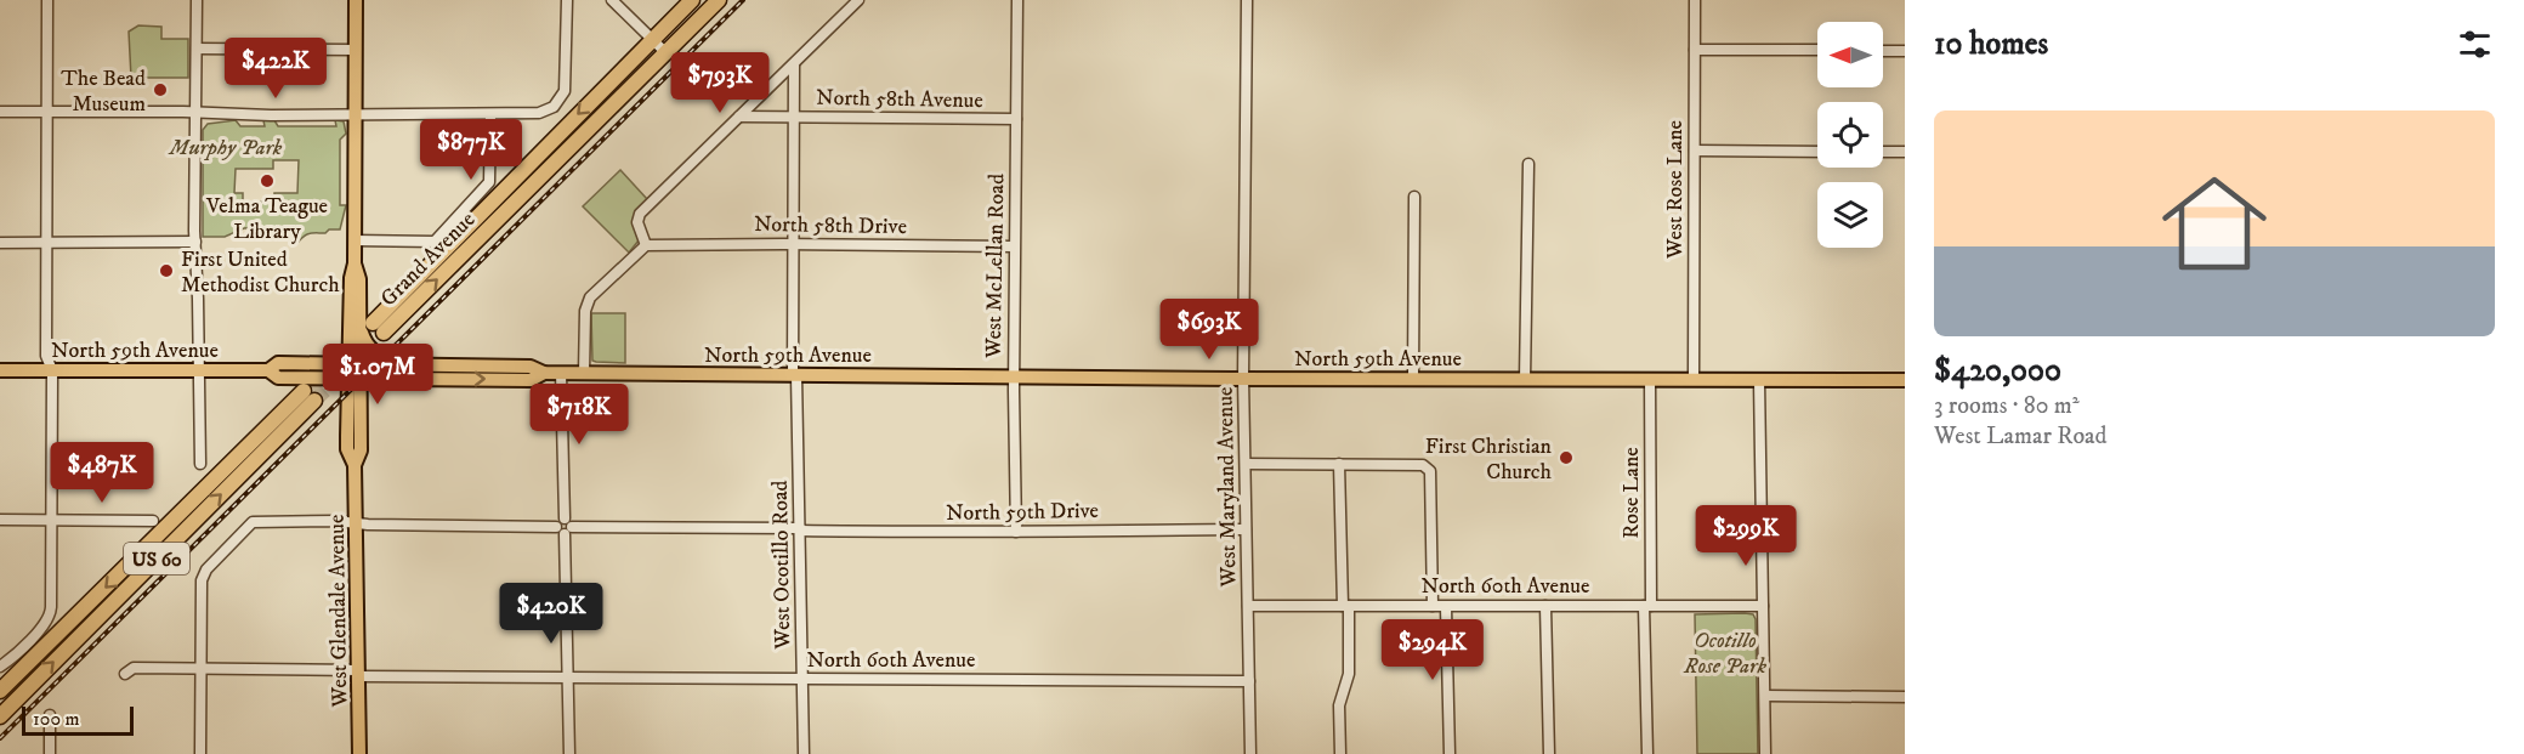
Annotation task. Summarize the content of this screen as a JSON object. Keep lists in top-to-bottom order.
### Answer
{
  "streets": {
    "highway": ["Grand Avenue", "US 60"],
    "main road": ["North 59th Avenue", "West Glendale Avenue"],
    "street": [
      "North 58th Avenue",
      "West Rose Lane",
      "North 58th Drive",
      "West McLellan Road",
      "West Maryland Avenue",
      "Rose Lane",
      "North 59th Drive",
      "West Ocotillo Road",
      "North 60th Avenue"
    ]
  },
  "crossings": [
    ["North 58th Avenue", "West McLellan Road"],
    ["North 58th Avenue", "West Ocotillo Road"],
    ["West Rose Lane", "North 59th Avenue"],
    ["North 58th Drive", "West McLellan Road"],
    ["North 58th Drive", "West Ocotillo Road"],
    ["Grand Avenue", "West Glendale Avenue"],
    ["West McLellan Road", "North 59th Avenue"],
    ["West McLellan Road", "North 59th Drive"],
    ["North 59th Avenue", "West Maryland Avenue"],
    ["North 59th Avenue", "Rose Lane"],
    ["North 59th Avenue", "West Ocotillo Road"],
    ["North 59th Avenue", "West Glendale Avenue"],
    ["West Maryland Avenue", "North 59th Drive"],
    ["West Maryland Avenue", "North 60th Avenue"],
    ["Rose Lane", "North 60th Avenue"],
    ["North 59th Drive", "West Ocotillo Road"],
    ["North 59th Drive", "North 60th Avenue"],
    ["North 59th Drive", "West Glendale Avenue"],
    ["West Ocotillo Road", "North 60th Avenue"],
    ["North 60th Avenue", "West Glendale Avenue"]
  ],
  "parks": ["Murphy Park", "Ocotillo Rose Park"],
  "places": [
    "The Bead Museum",
    "Velma Teague Library",
    "First United Methodist Church",
    "First Christian Church"
  ],
  "scale_bar": "100 m",
  "north": "left",
  "page": {
    "heading": "10 homes",
    "price": [
      "$422K",
      "$793K",
      "$877K",
      "$693K",
      "$1.07M",
      "$718K",
      "$487K",
      "$299K",
      "$420K",
      "$294K"
    ],
    "list": [
      {
        "name": "$420,000",
        "note": "3 rooms · 80 m² · West Lamar Road"
      }
    ],
    "scale": "100 m"
  }
}
